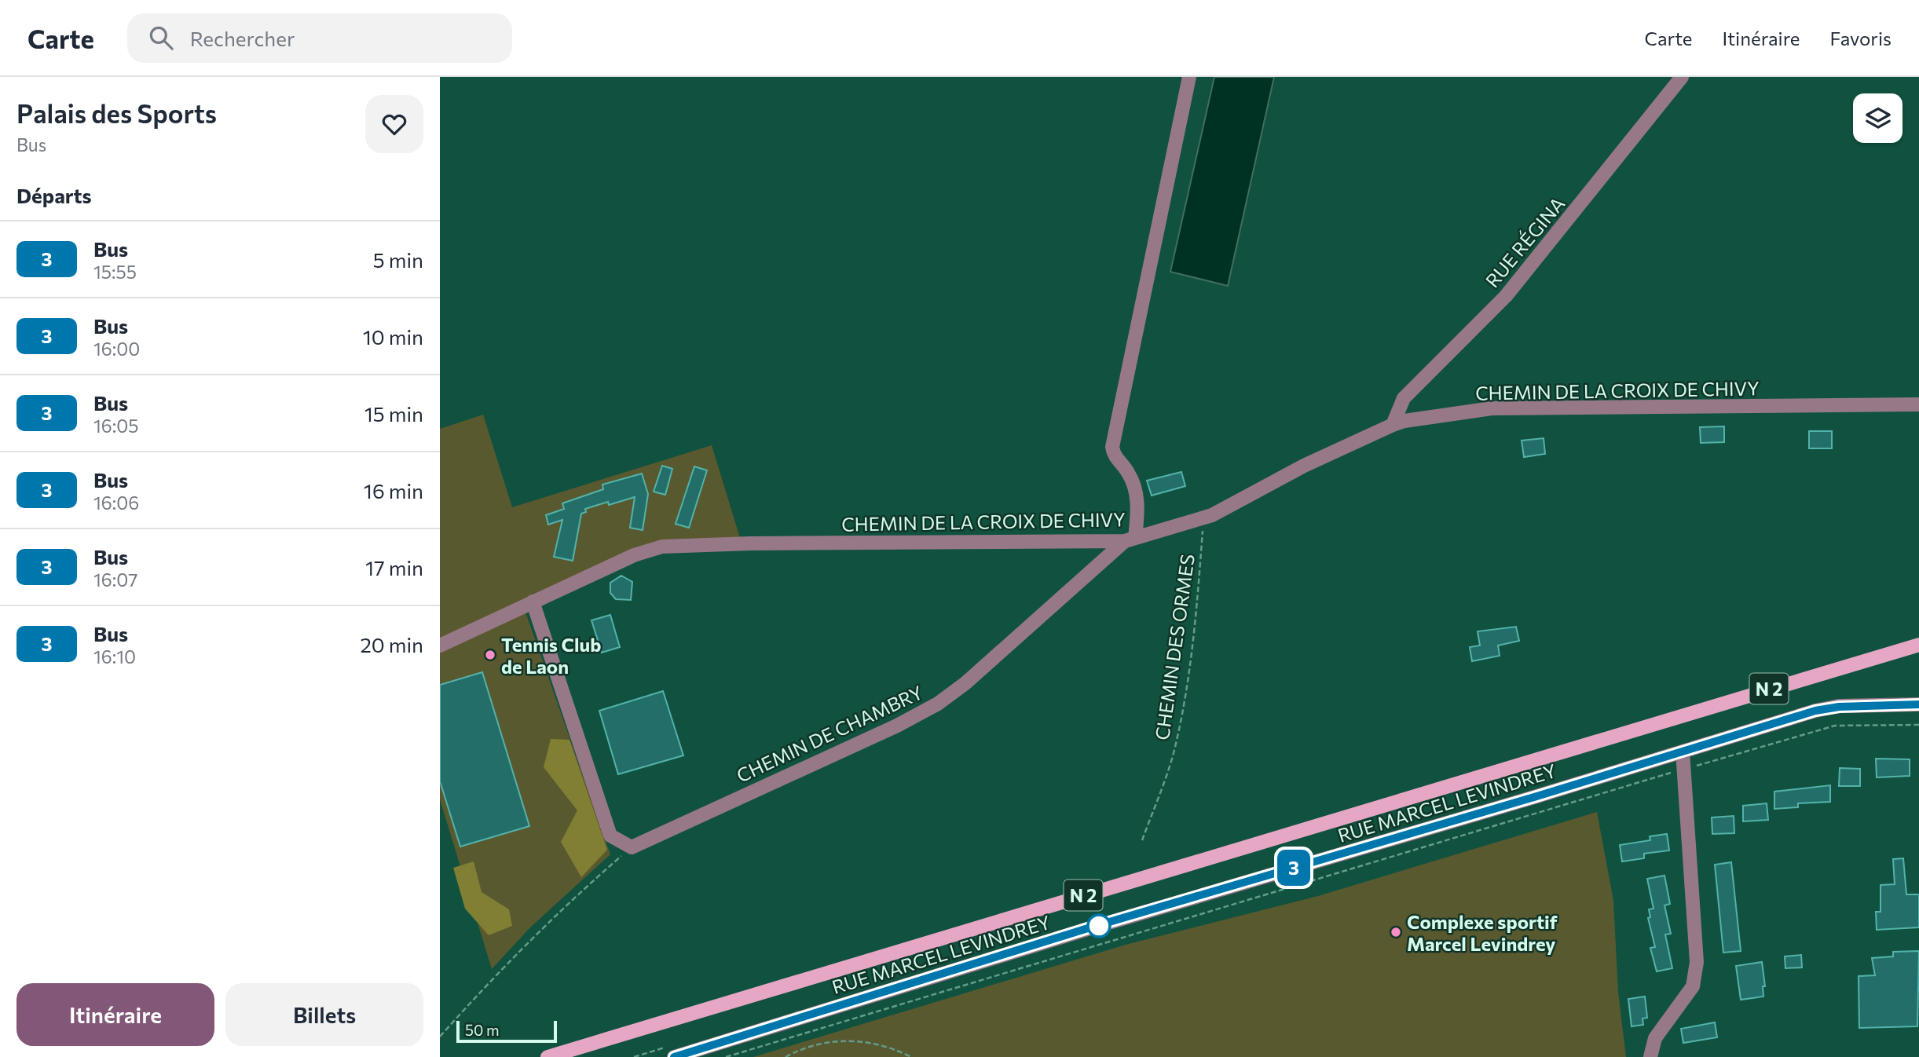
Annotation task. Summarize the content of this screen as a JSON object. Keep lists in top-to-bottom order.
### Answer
{
  "streets": {
    "main road": ["N 2"],
    "street": [
      "RUE RÉGINA",
      "CHEMIN DE LA CROIX DE CHIVY",
      "CHEMIN DE CHAMBRY",
      "RUE MARCEL LEVINDREY"
    ],
    "path": ["CHEMIN DES ORMES"]
  },
  "crossings": [
    ["RUE RÉGINA", "CHEMIN DE LA CROIX DE CHIVY"],
    ["CHEMIN DE LA CROIX DE CHIVY", "CHEMIN DES ORMES"],
    ["CHEMIN DE LA CROIX DE CHIVY", "CHEMIN DE CHAMBRY"]
  ],
  "places": ["Tennis Club de Laon", "Complexe sportif Marcel Levindrey"],
  "lines": ["bus line 3"],
  "scale_bar": "50 m",
  "page": {
    "header": "Carte",
    "search": "Rechercher",
    "nav": ["Carte", "Itinéraire", "Favoris"],
    "heading": [
      ["Palais des Sports", "Bus"],
      "Départs"
    ],
    "on_map": "3",
    "list": [
      {
        "mark": "3",
        "name": "Bus",
        "note": "15:55",
        "value": "5 min"
      },
      {
        "mark": "3",
        "name": "Bus",
        "note": "16:00",
        "value": "10 min"
      },
      {
        "mark": "3",
        "name": "Bus",
        "note": "16:05",
        "value": "15 min"
      },
      {
        "mark": "3",
        "name": "Bus",
        "note": "16:06",
        "value": "16 min"
      },
      {
        "mark": "3",
        "name": "Bus",
        "note": "16:07",
        "value": "17 min"
      },
      {
        "mark": "3",
        "name": "Bus",
        "note": "16:10",
        "value": "20 min"
      }
    ],
    "buttons": ["Itinéraire", "Billets"],
    "scale": "50 m"
  }
}
